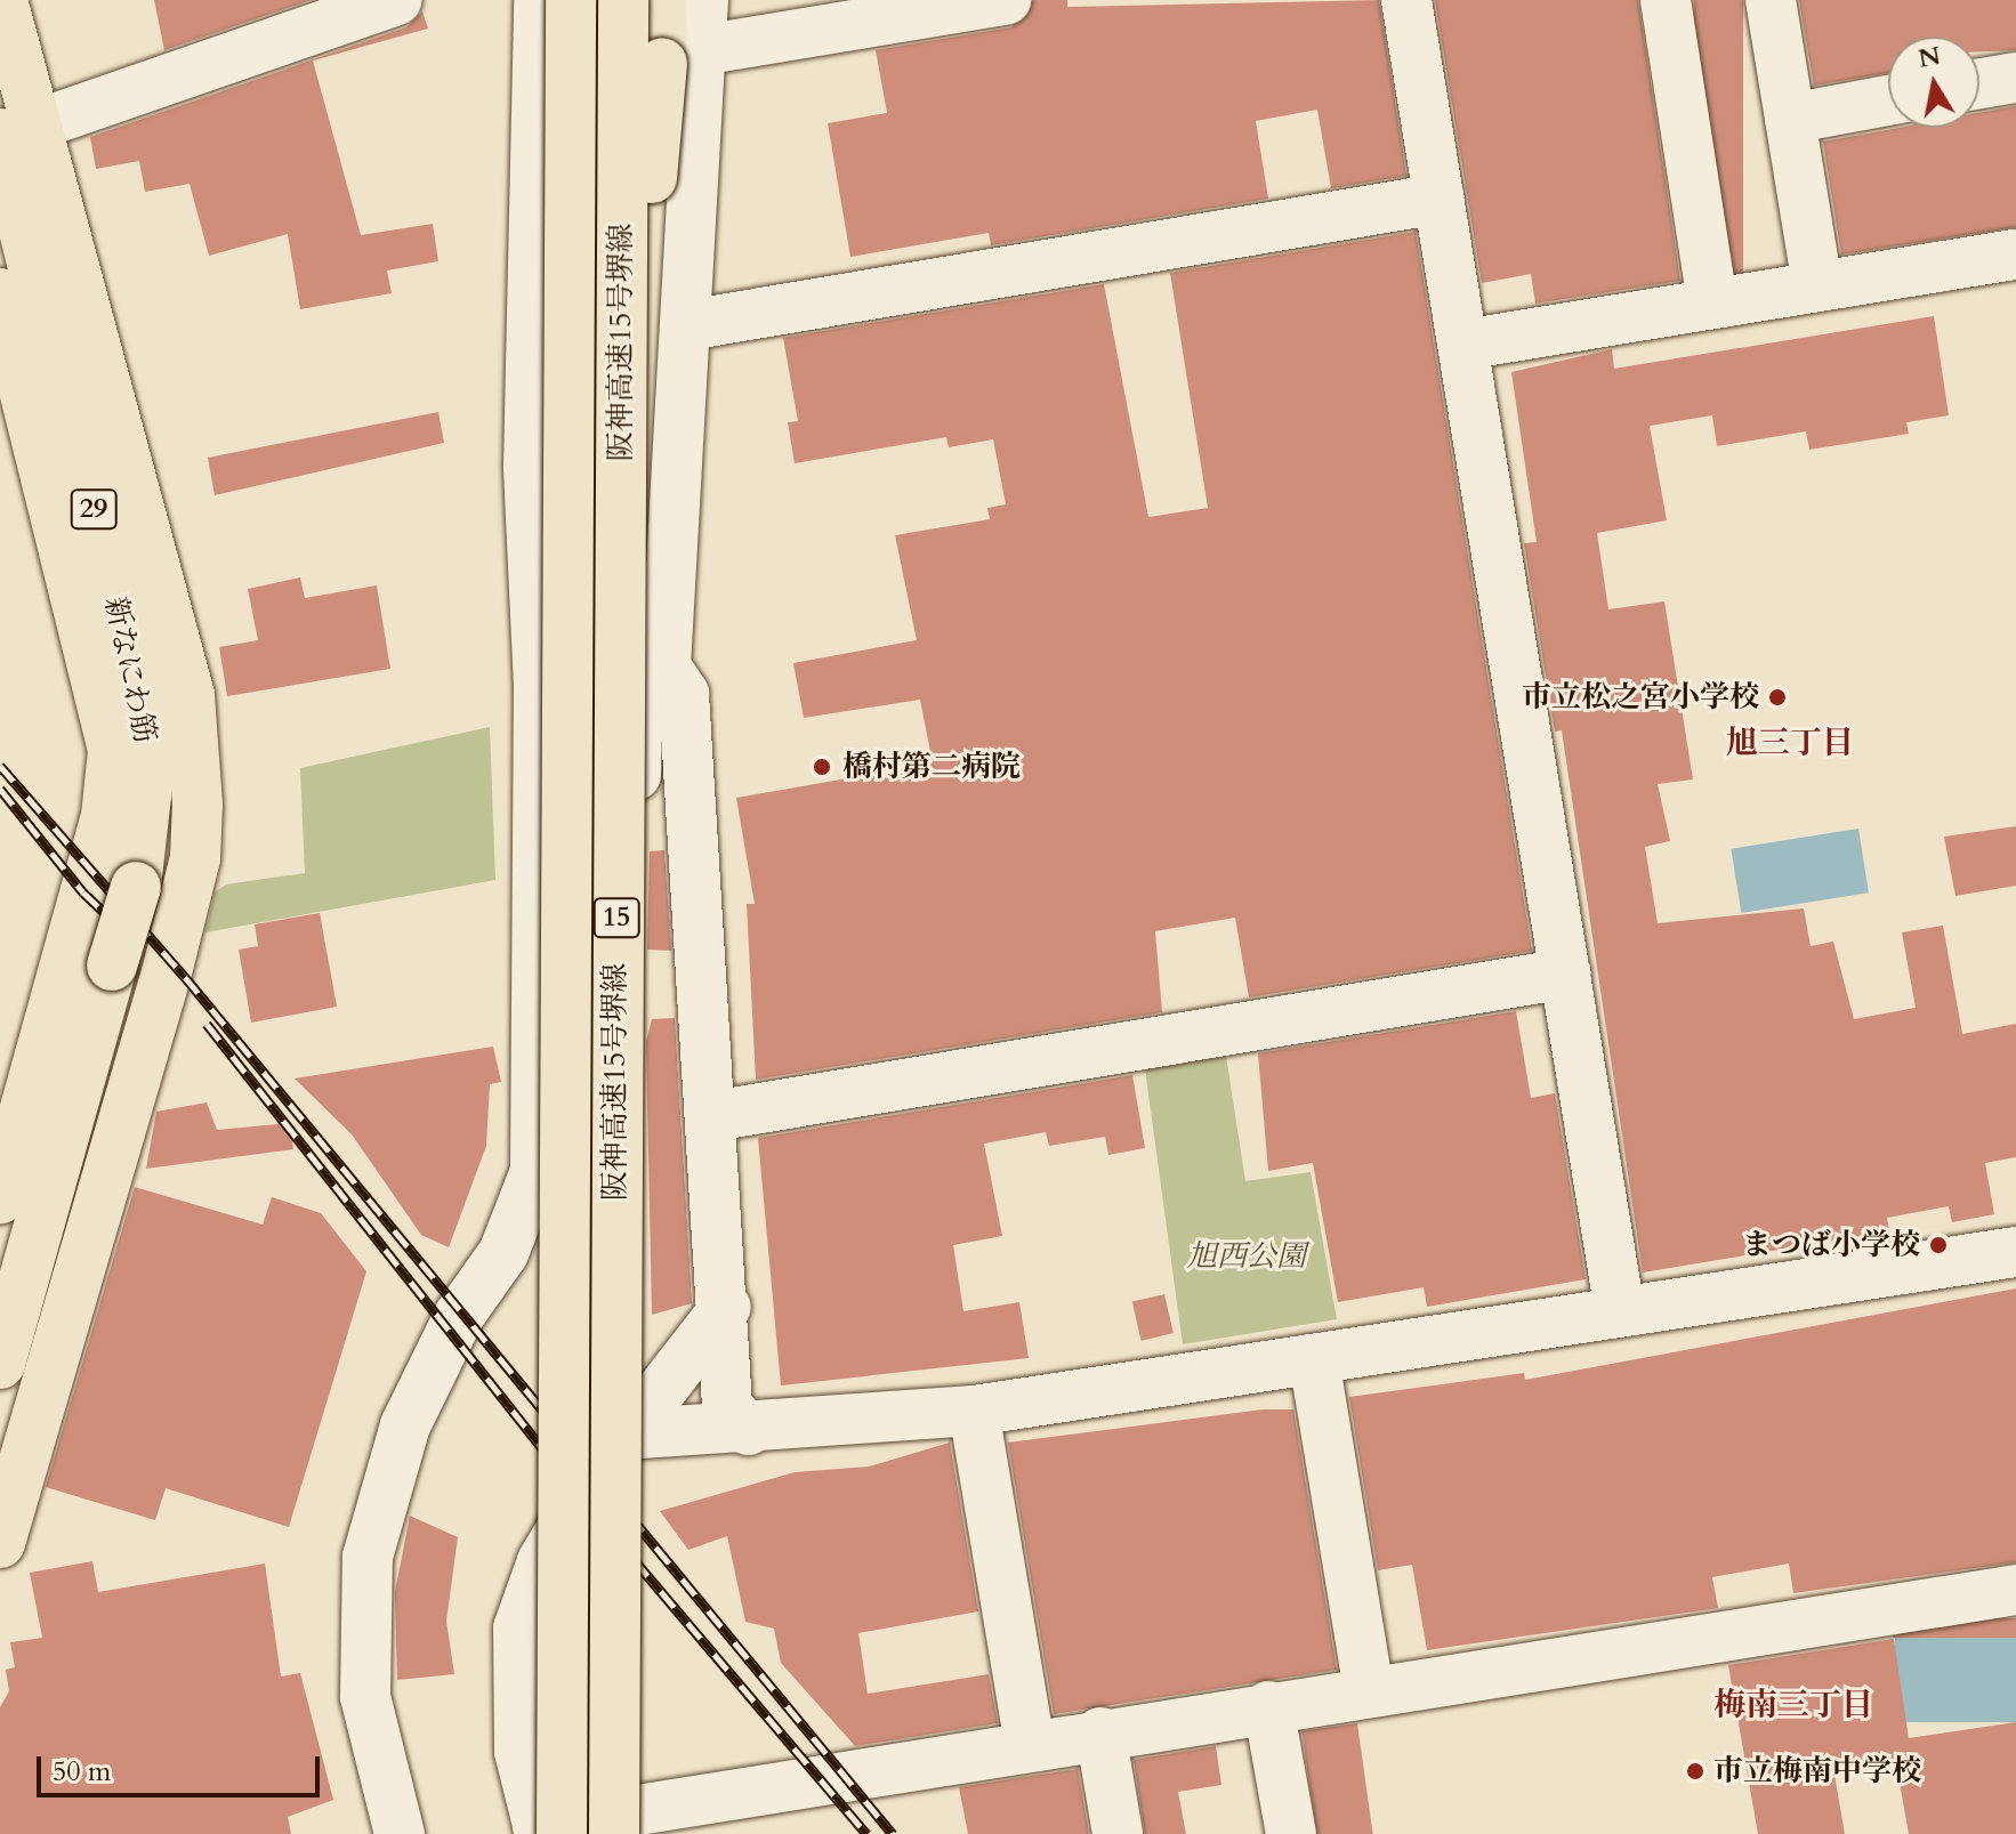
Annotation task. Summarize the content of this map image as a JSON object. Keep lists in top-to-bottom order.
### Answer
{
  "streets": {
    "main road": [
      "阪神高速15号堺線",
      "29",
      "新なにわ筋",
      "15"
    ]
  },
  "crossings": [
    ["阪神高速15号堺線", "15"]
  ],
  "districts": ["旭三丁目", "梅南三丁目"],
  "parks": ["旭西公園"],
  "places": [
    "市立松之宮小学校",
    "橋村第二病院",
    "まつば小学校",
    "市立梅南中学校"
  ],
  "scale_bar": "50 m",
  "north": "top"
}
